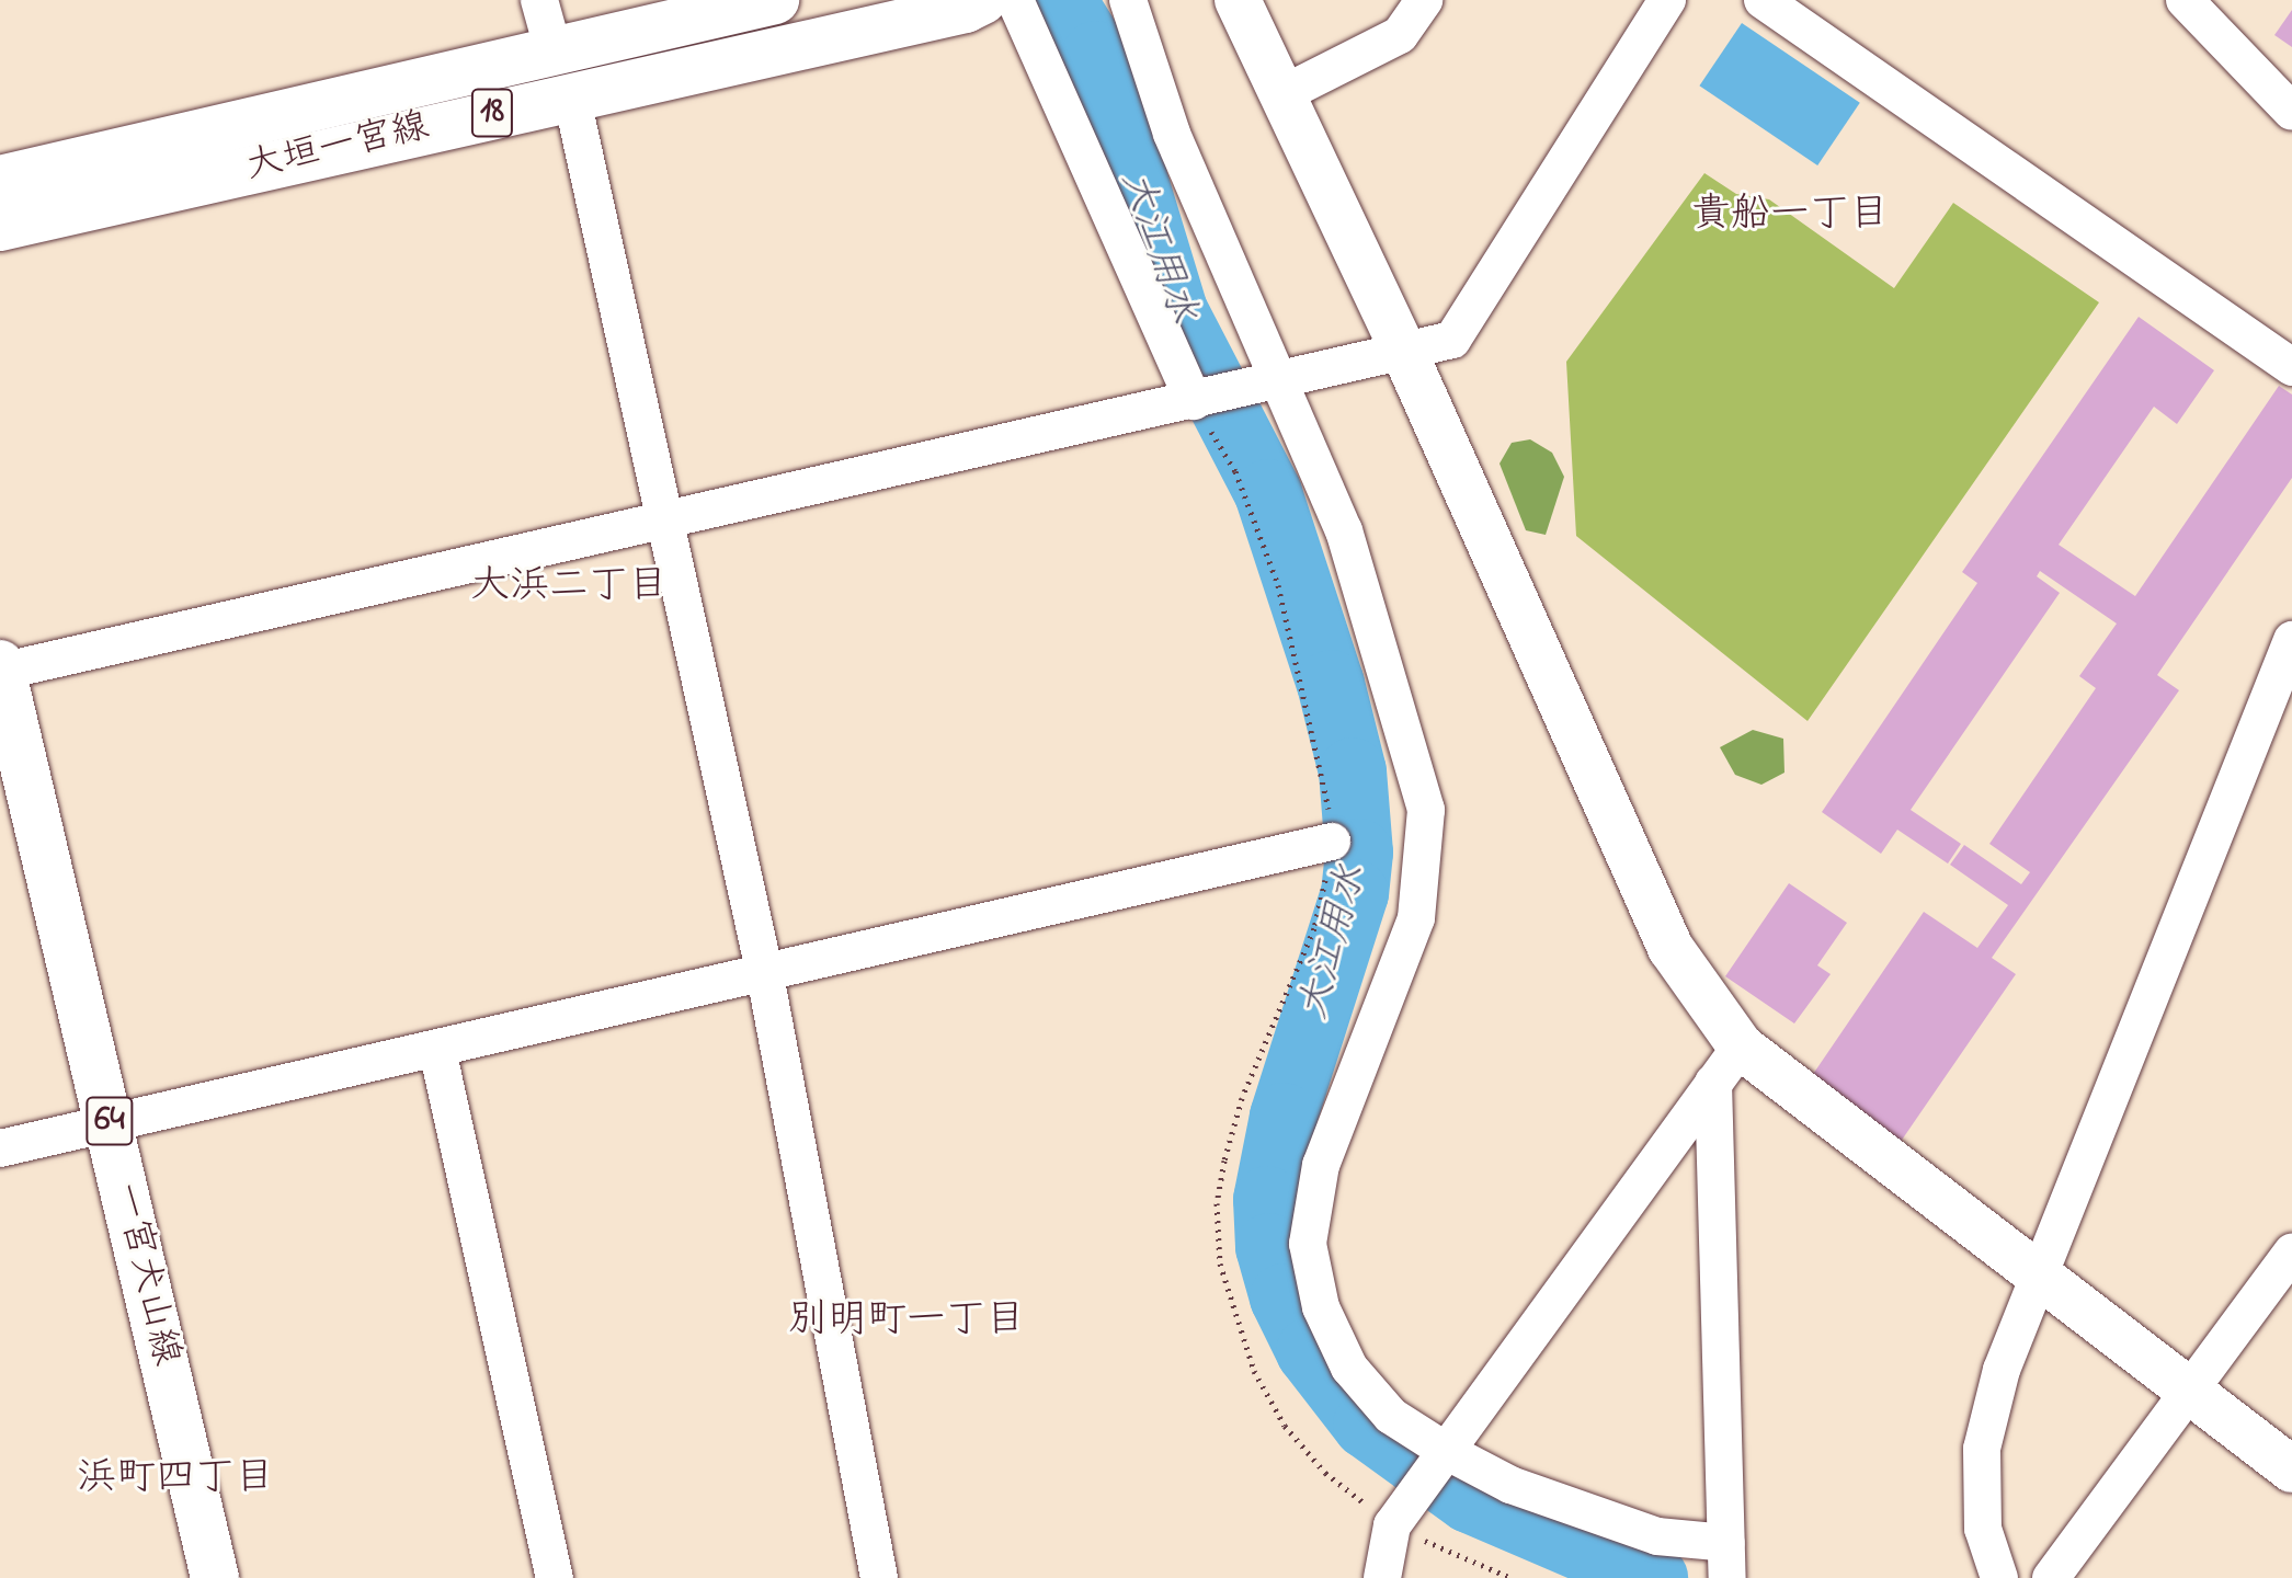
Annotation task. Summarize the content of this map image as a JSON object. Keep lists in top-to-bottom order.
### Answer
{
  "streets": {
    "main road": [
      "18",
      "大垣一宮線",
      "64",
      "一宮犬山線"
    ]
  },
  "districts": [
    "貴船一丁目",
    "大浜二丁目",
    "別明町一丁目",
    "浜町四丁目"
  ],
  "water": ["大江用水"]
}
